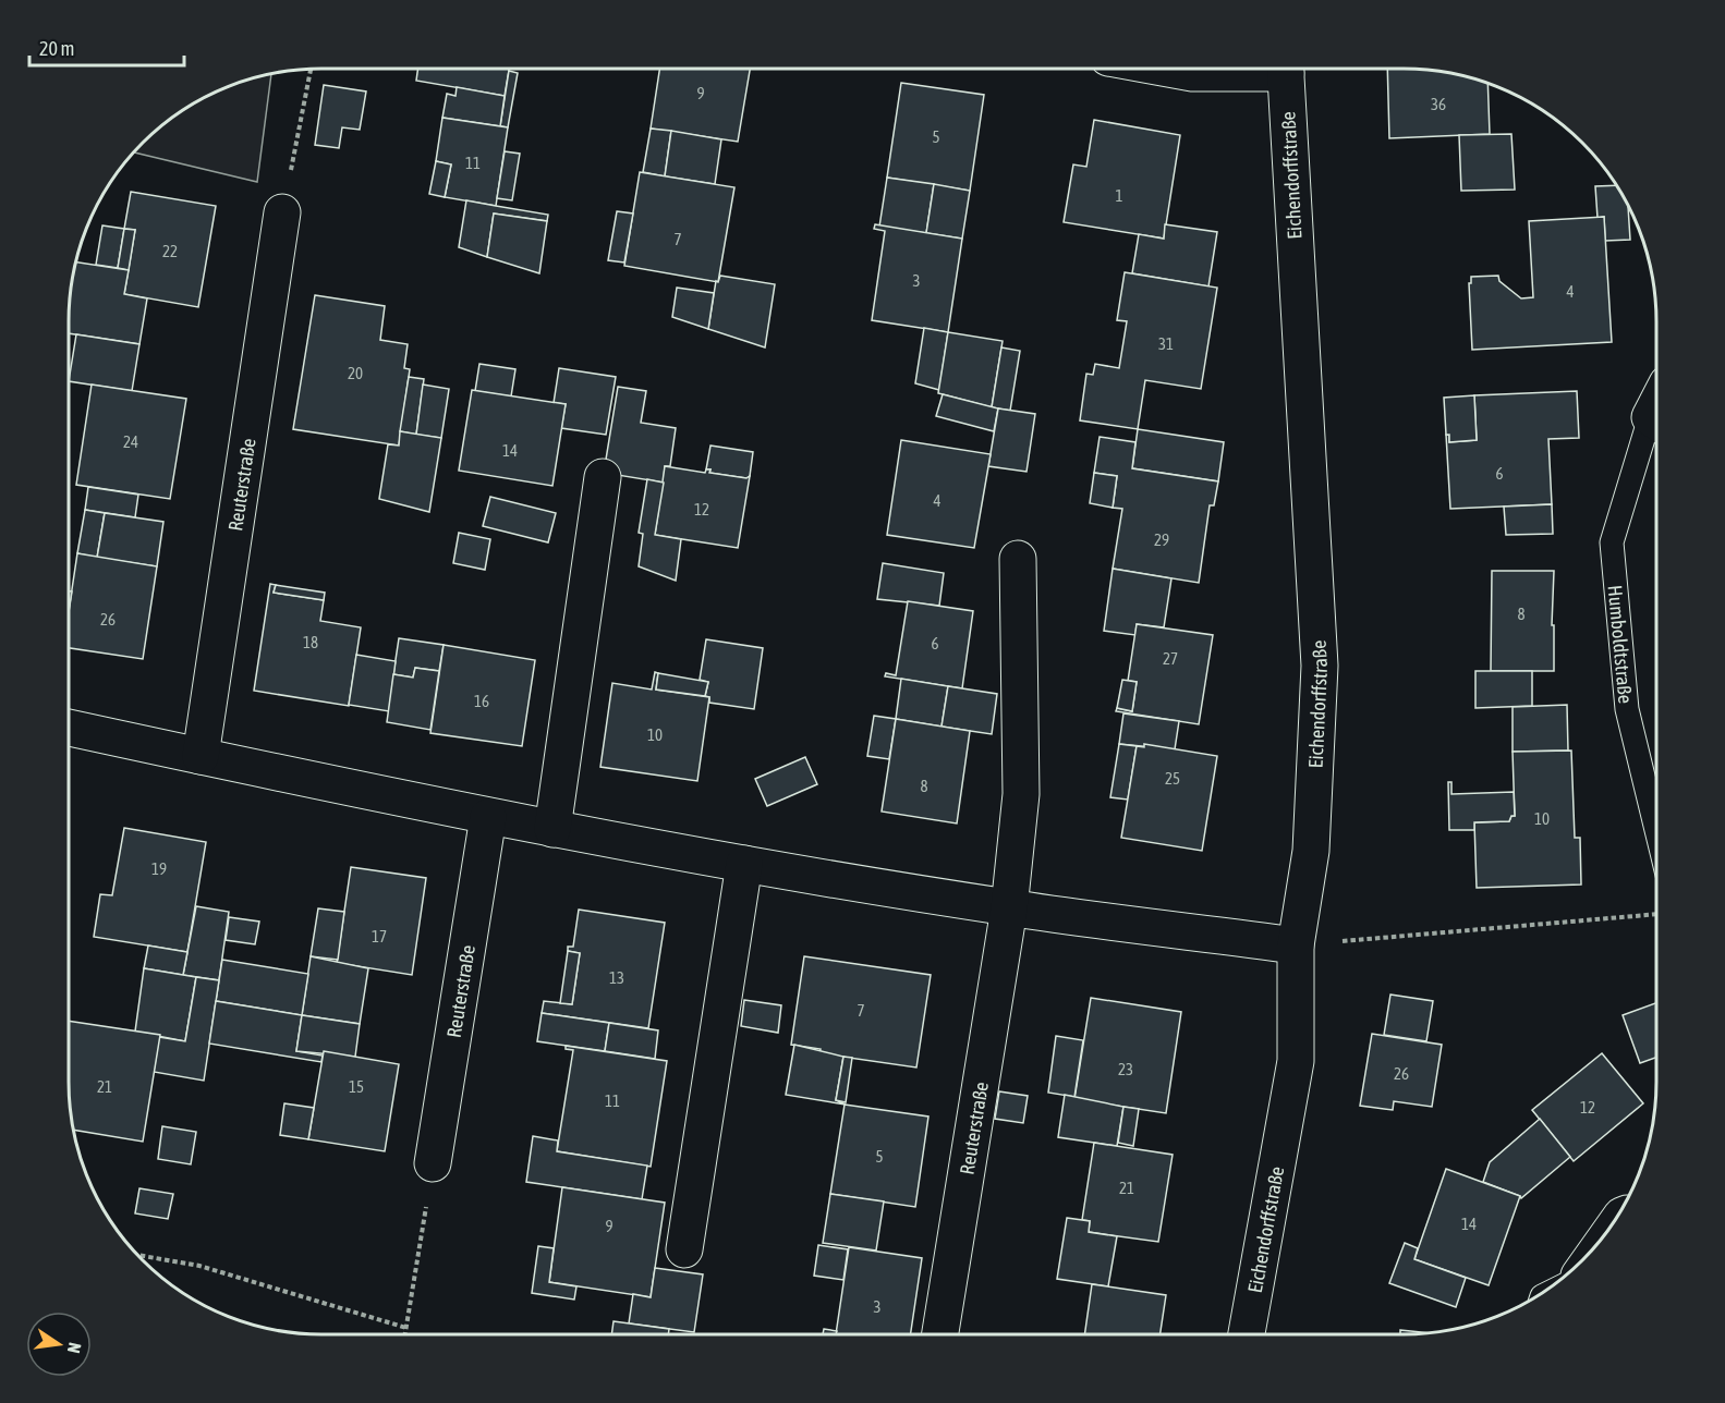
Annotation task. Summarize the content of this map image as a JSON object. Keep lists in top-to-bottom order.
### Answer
{
  "streets": {
    "street": ["Eichendorffstraße", "Reuterstraße"],
    "lane": ["Humboldtstraße"]
  },
  "house_numbers": [
    "9",
    "36",
    "5",
    "11",
    "1",
    "7",
    "22",
    "3",
    "4",
    "31",
    "20",
    "24",
    "14",
    "6",
    "4",
    "12",
    "29",
    "8",
    "26",
    "18",
    "6",
    "27",
    "16",
    "10",
    "25",
    "8",
    "10",
    "19",
    "17",
    "13",
    "7",
    "23",
    "26",
    "21",
    "15",
    "11",
    "12",
    "5",
    "21",
    "14",
    "9",
    "3"
  ],
  "scale_bar": "20 m",
  "north": "right"
}
